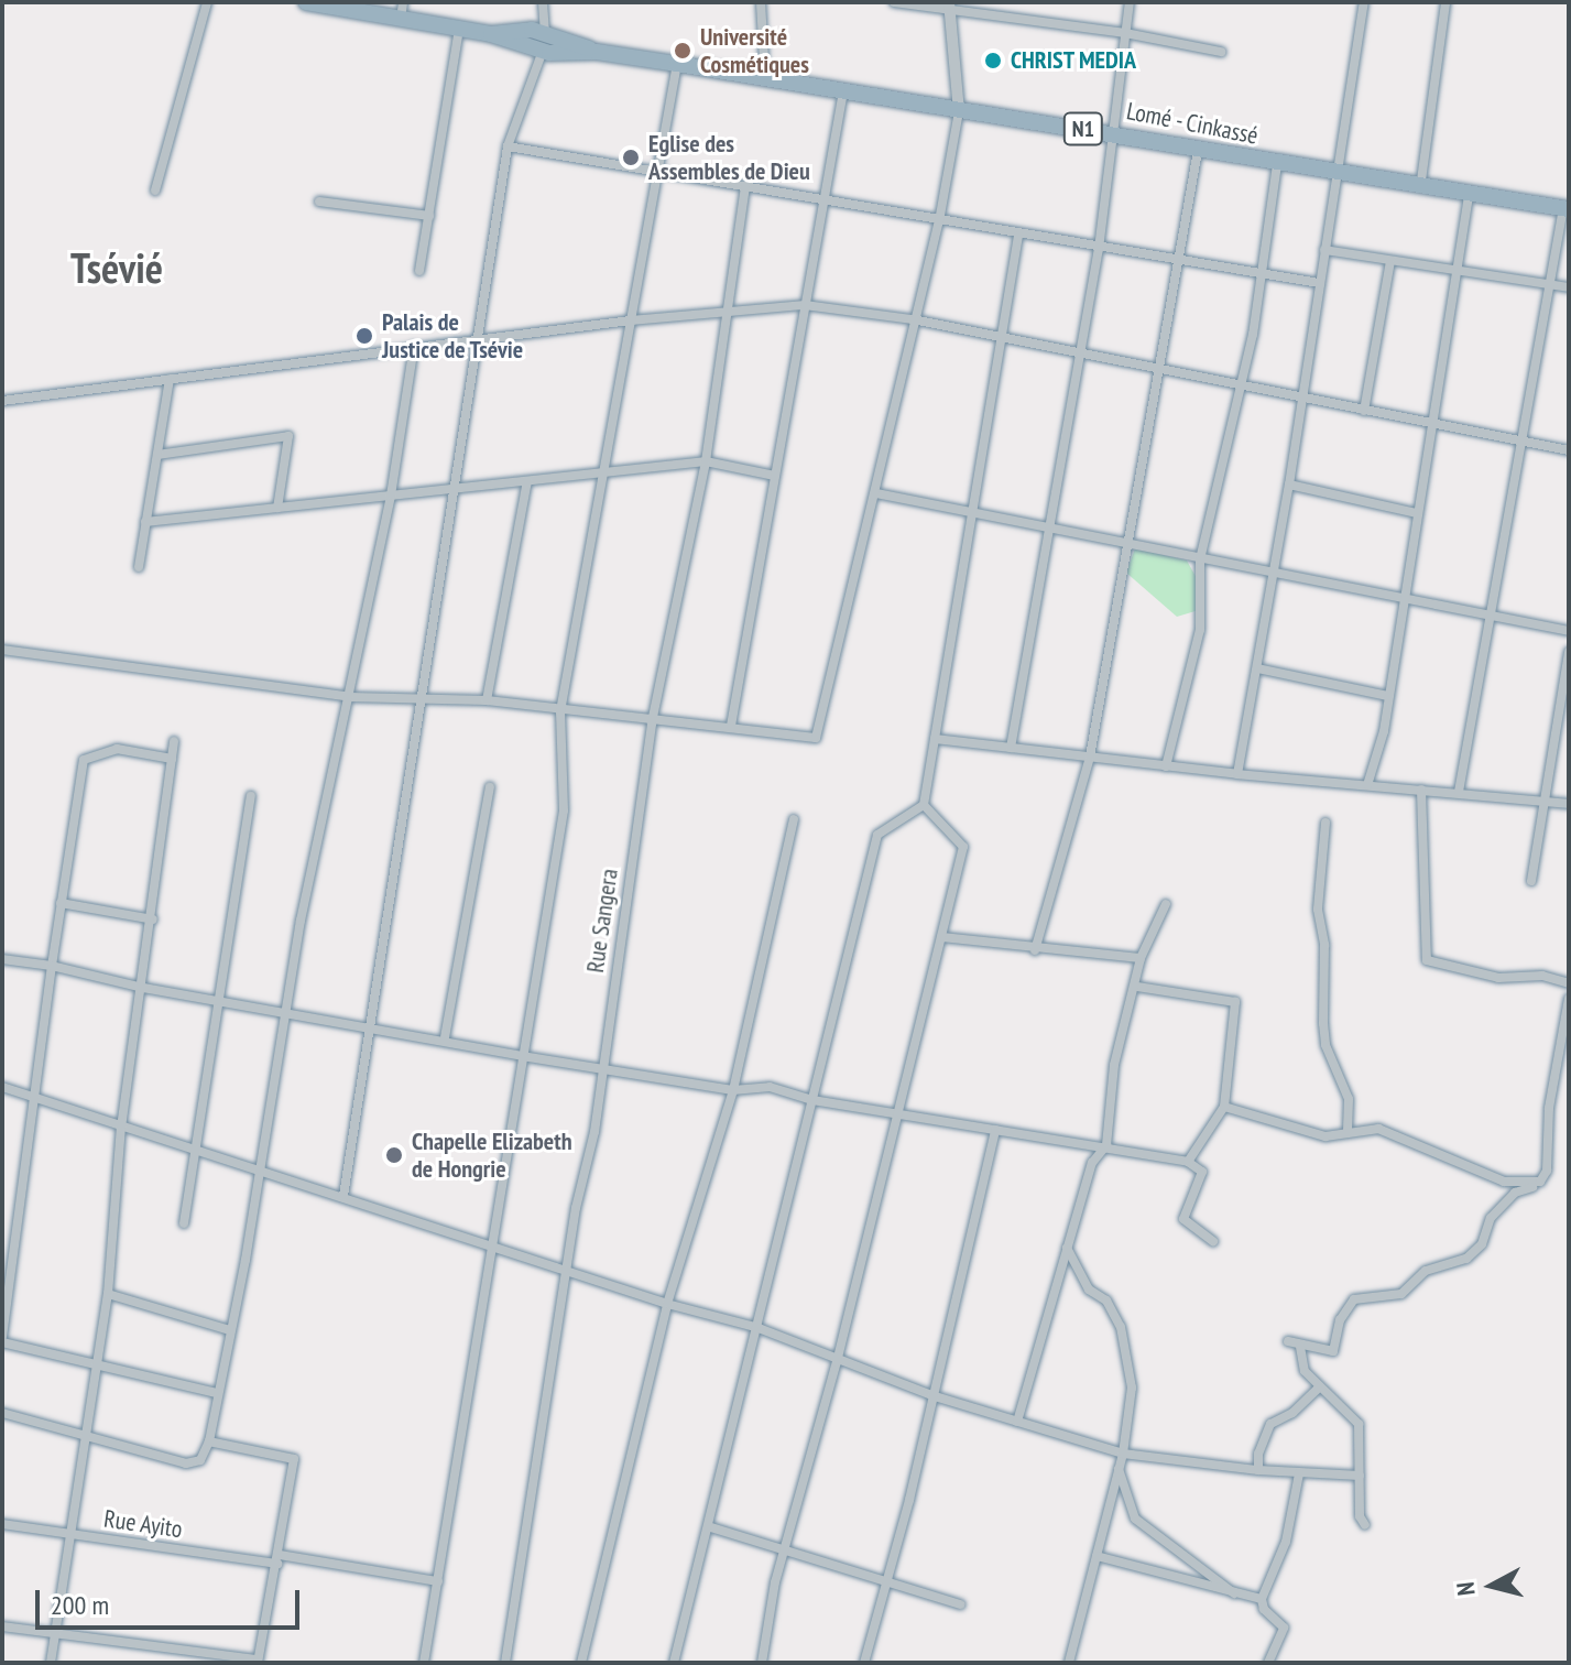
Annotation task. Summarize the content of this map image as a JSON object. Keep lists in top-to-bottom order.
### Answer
{
  "streets": {
    "highway": ["Lomé - Cinkassé", "N1"],
    "street": ["Rue Sangera", "Rue Ayito"]
  },
  "districts": ["Tsévié"],
  "places": [
    "Université Cosmétiques",
    "CHRIST MEDIA",
    "Eglise des Assembles de Dieu",
    "Palais de Justice de Tsévie",
    "Chapelle Elizabeth de Hongrie"
  ],
  "scale_bar": "200 m",
  "north": "left"
}
